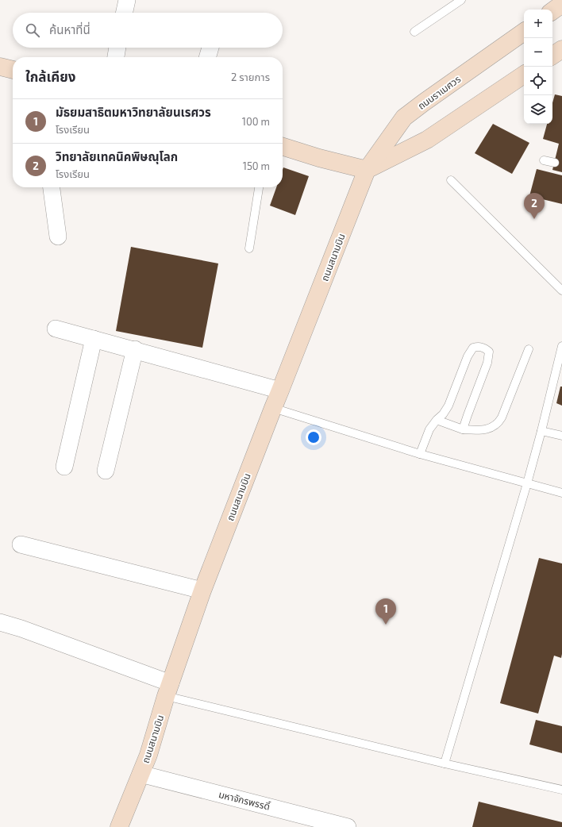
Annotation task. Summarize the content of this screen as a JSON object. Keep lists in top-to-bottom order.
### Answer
{
  "streets": {
    "street": ["ถนนราเมศวร", "ถนนสนามบิน", "มหาจักรพรรดิ์"]
  },
  "crossings": [
    ["ถนนราเมศวร", "ถนนสนามบิน"],
    ["ถนนสนามบิน", "มหาจักรพรรดิ์"]
  ],
  "page": {
    "map_buttons": ["+", "−"],
    "search": "ค้นหาที่นี่",
    "heading": ["ใกล้เคียง", "2 รายการ"],
    "list": [
      {
        "mark": "1",
        "name": "มัธยมสาธิตมหาวิทยาลัยนเรศวร",
        "note": "โรงเรียน",
        "value": "100 m"
      },
      {
        "mark": "2",
        "name": "วิทยาลัยเทคนิคพิษณุโลก",
        "note": "โรงเรียน",
        "value": "150 m"
      }
    ],
    "pins": ["2", "1"]
  }
}
